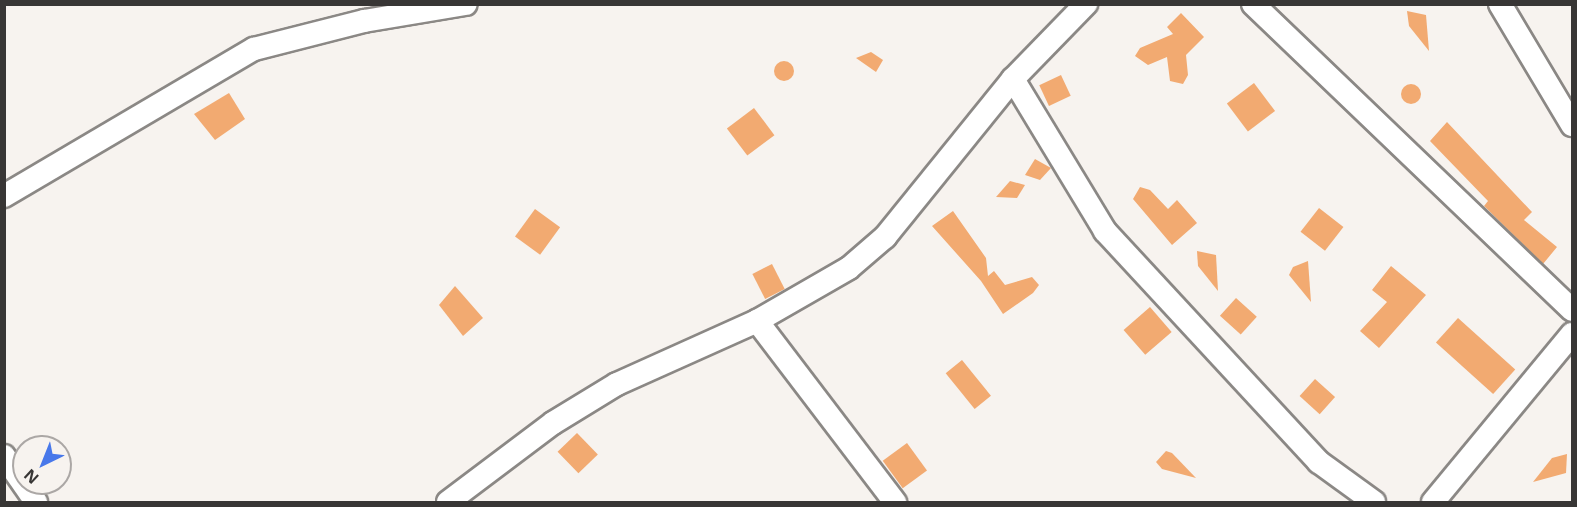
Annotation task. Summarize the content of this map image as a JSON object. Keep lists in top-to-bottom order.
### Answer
{
  "north": "bottom left"
}
